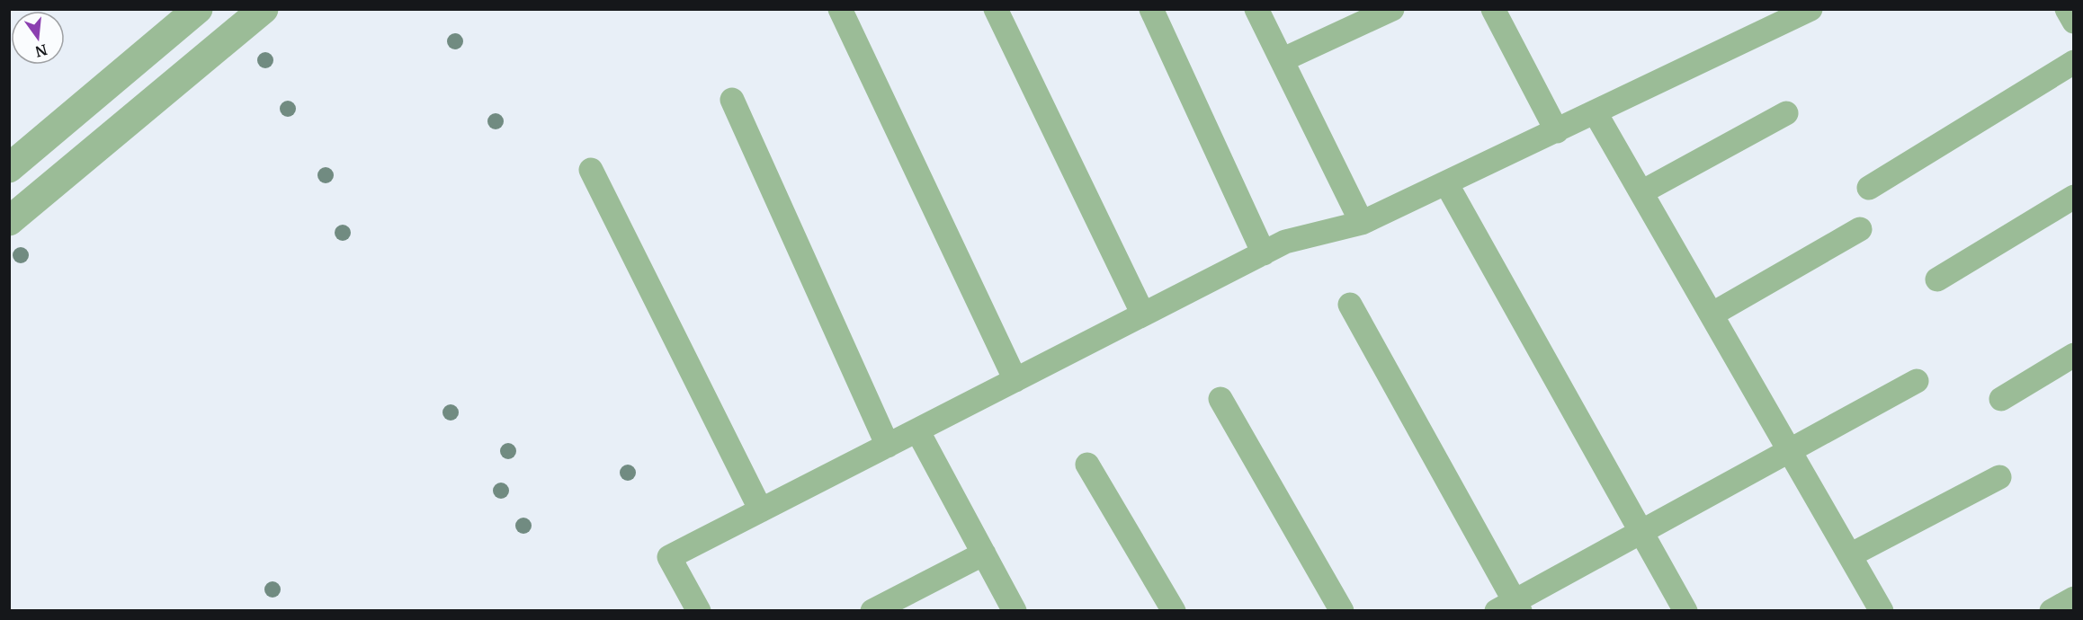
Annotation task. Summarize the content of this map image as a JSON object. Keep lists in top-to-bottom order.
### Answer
{
  "north": "bottom"
}
